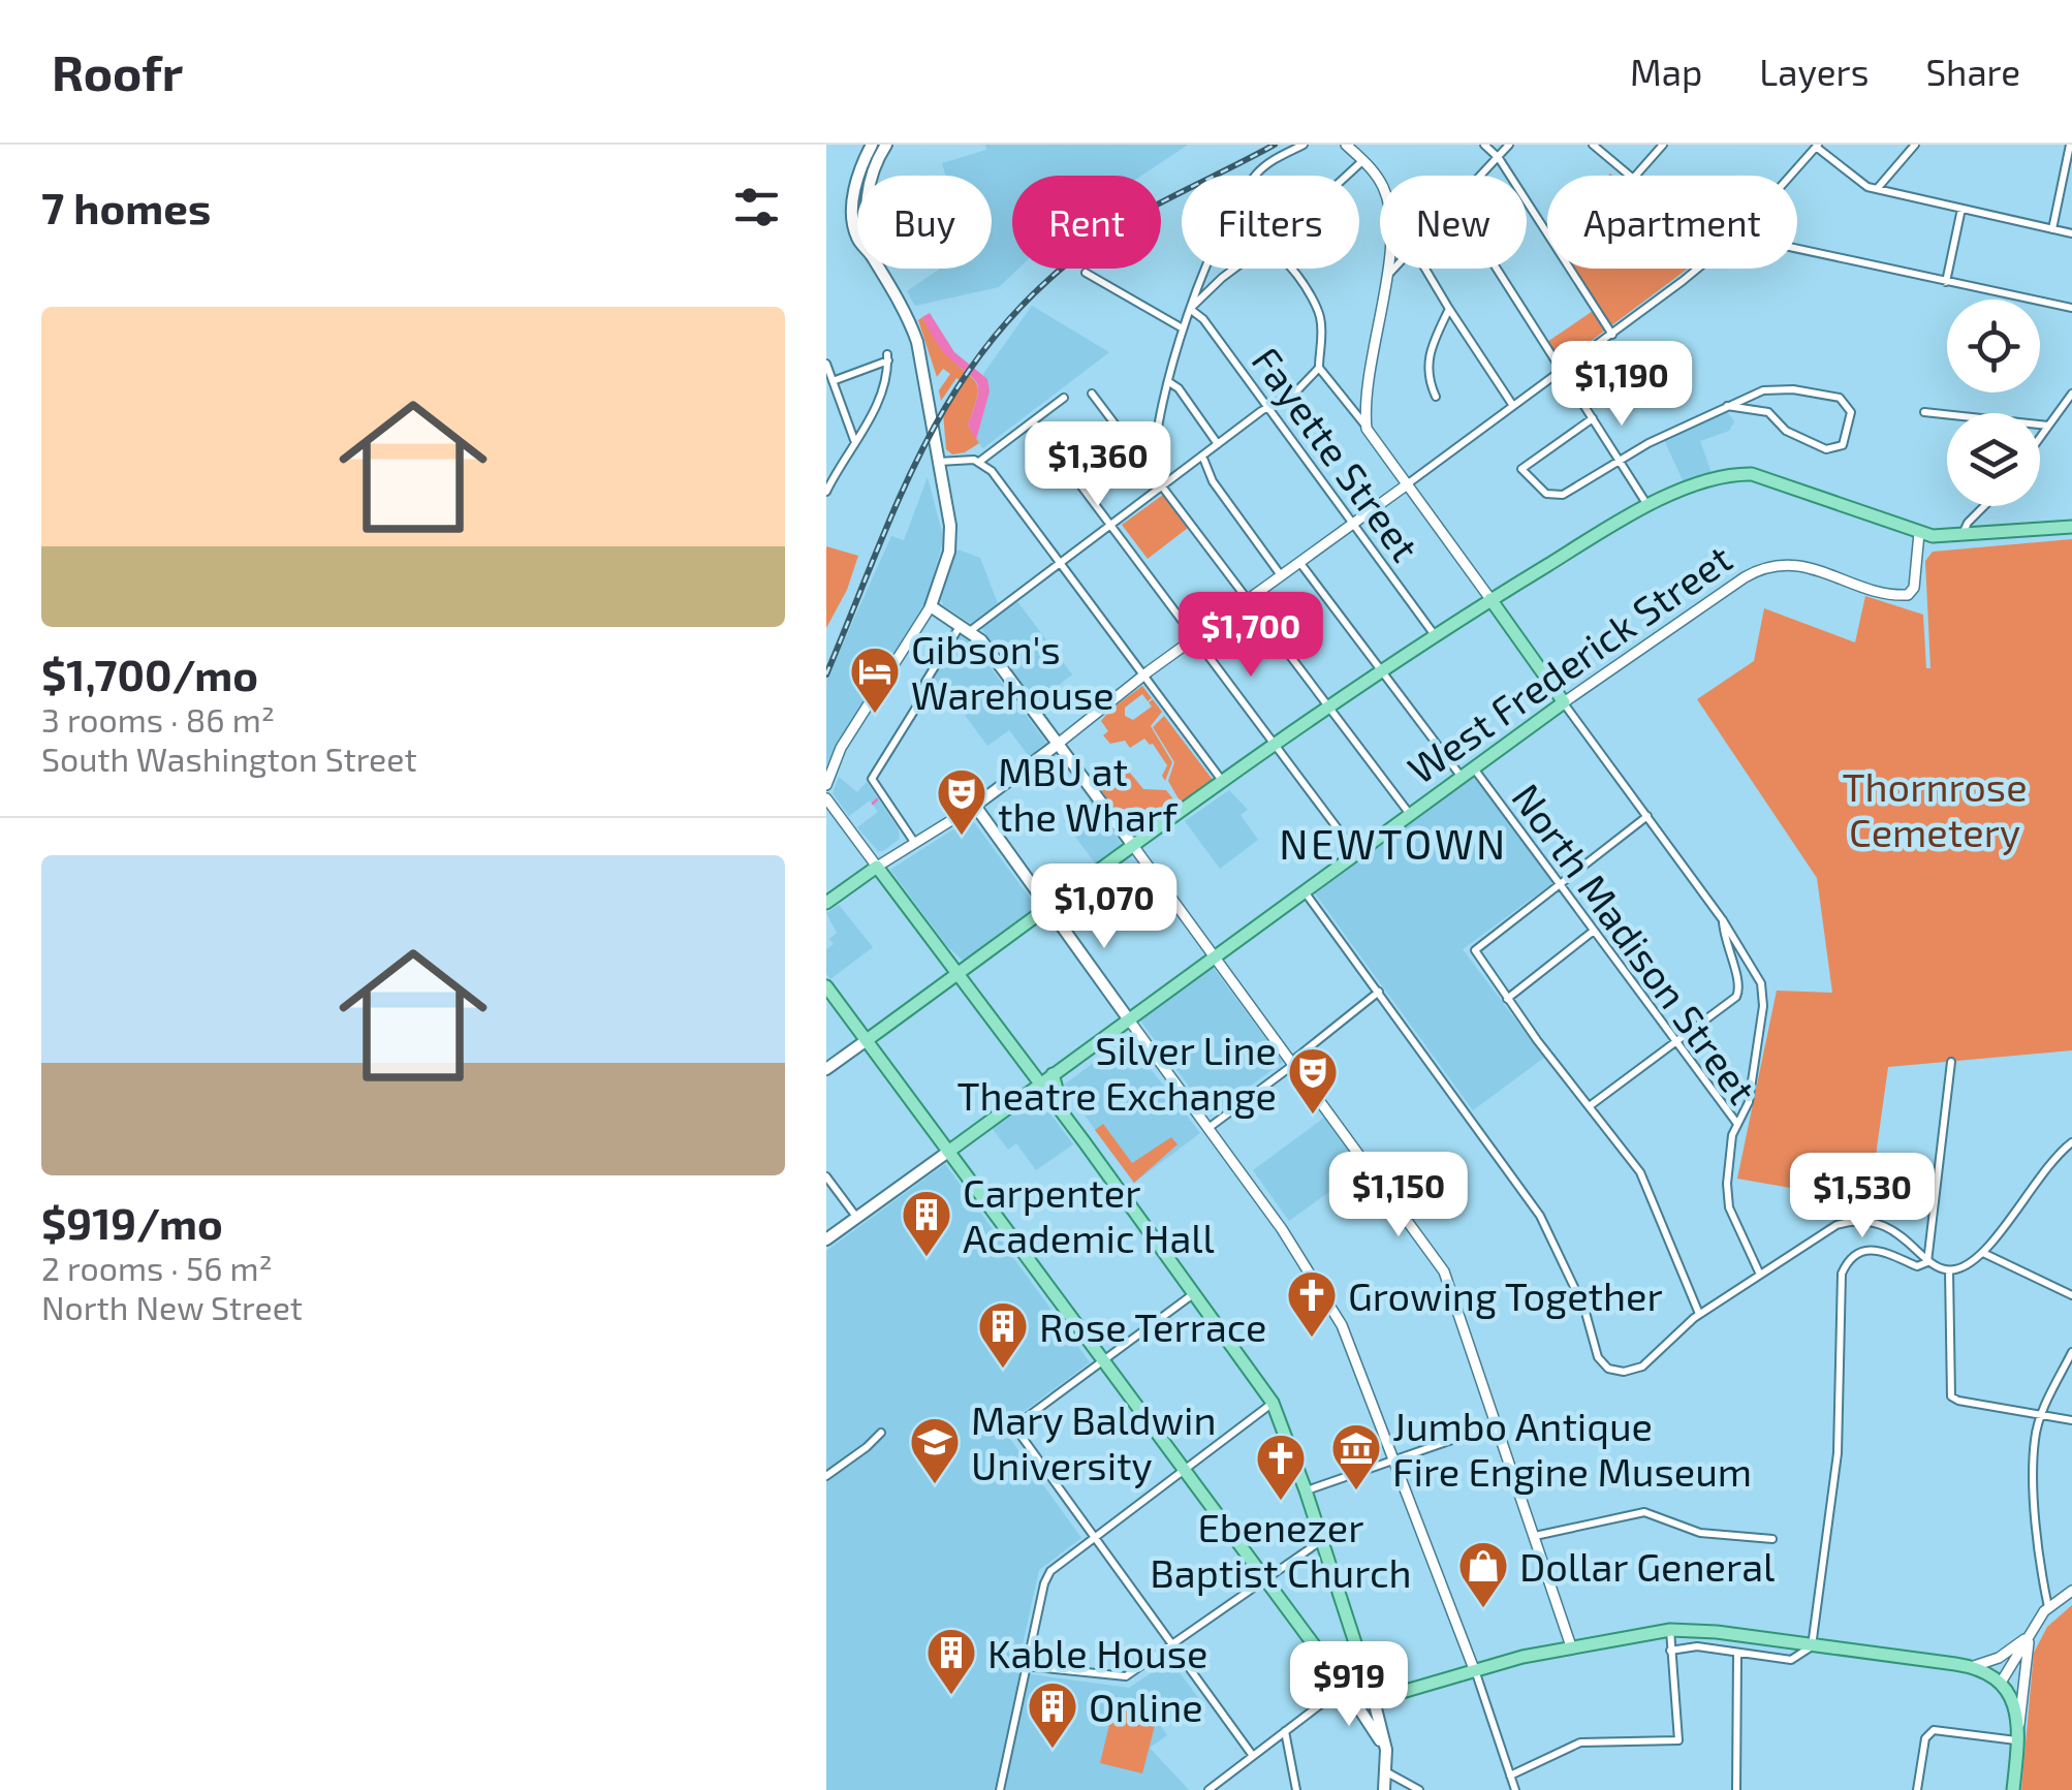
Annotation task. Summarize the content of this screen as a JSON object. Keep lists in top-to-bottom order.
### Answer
{
  "streets": {
    "main road": ["West Frederick Street"],
    "street": ["Fayette Street", "North Madison Street"]
  },
  "crossings": [
    ["West Frederick Street", "North Madison Street"]
  ],
  "districts": ["NEWTOWN"],
  "parks": ["Thornrose Cemetery"],
  "places": {
    "hotel": ["Gibson's Warehouse"],
    "theatre": ["MBU at the Wharf", "Silver Line Theatre Exchange"],
    "building": [
      "Carpenter Academic Hall",
      "Rose Terrace",
      "Kable House",
      "Online"
    ],
    "church": ["Growing Together", "Ebenezer Baptist Church"],
    "school or university": ["Mary Baldwin University"],
    "museum": ["Jumbo Antique Fire Engine Museum"],
    "shop": ["Dollar General"]
  },
  "page": {
    "header": "Roofr",
    "nav": ["Map", "Layers", "Share"],
    "heading": "7 homes",
    "chip": [
      "Buy",
      "Rent",
      "Filters",
      "New",
      "Apartment"
    ],
    "list": [
      {
        "name": "$1,700/mo",
        "note": "3 rooms · 86 m² · South Washington Street"
      },
      {
        "name": "$919/mo",
        "note": "2 rooms · 56 m² · North New Street"
      }
    ],
    "price": [
      "$1,190",
      "$1,360",
      "$1,700",
      "$1,070",
      "$1,150",
      "$1,530",
      "$919"
    ]
  }
}
